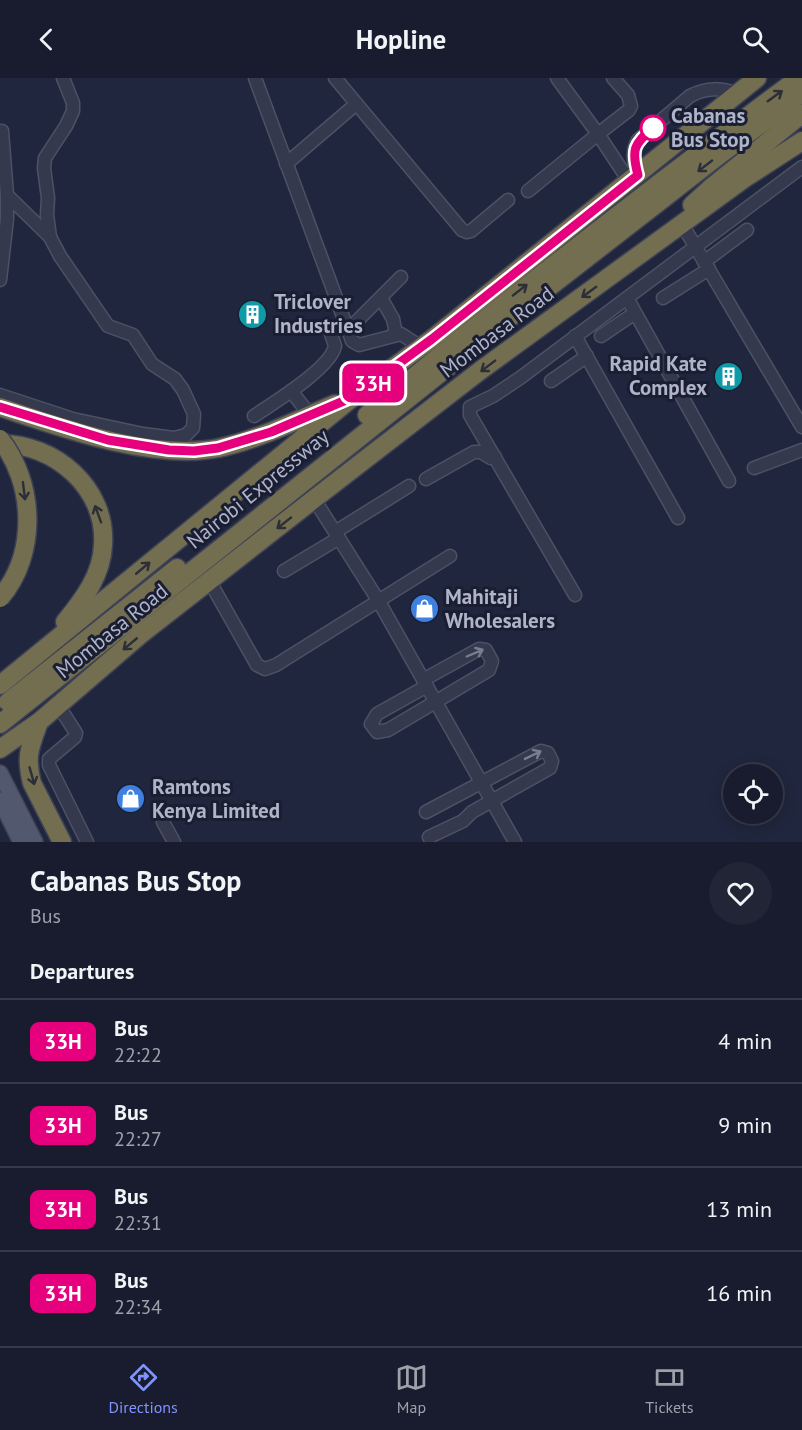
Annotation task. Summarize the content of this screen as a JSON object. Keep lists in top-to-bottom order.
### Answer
{
  "streets": {
    "highway": ["Mombasa Road", "Nairobi Expressway"]
  },
  "places": {
    "other": ["Cabanas Bus Stop"],
    "building": ["Triclover Industries", "Rapid Kate Complex"],
    "shop": ["Mahitaji Wholesalers", "Ramtons Kenya Limited"]
  },
  "lines": ["bus line 33H"],
  "page": {
    "header": "Hopline",
    "on_map": "33H",
    "heading": [
      ["Cabanas Bus Stop", "Bus"],
      "Departures"
    ],
    "list": [
      {
        "mark": "33H",
        "name": "Bus",
        "note": "22:22",
        "value": "4 min"
      },
      {
        "mark": "33H",
        "name": "Bus",
        "note": "22:27",
        "value": "9 min"
      },
      {
        "mark": "33H",
        "name": "Bus",
        "note": "22:31",
        "value": "13 min"
      },
      {
        "mark": "33H",
        "name": "Bus",
        "note": "22:34",
        "value": "16 min"
      }
    ],
    "tabs": ["Directions", "Map", "Tickets"]
  }
}
